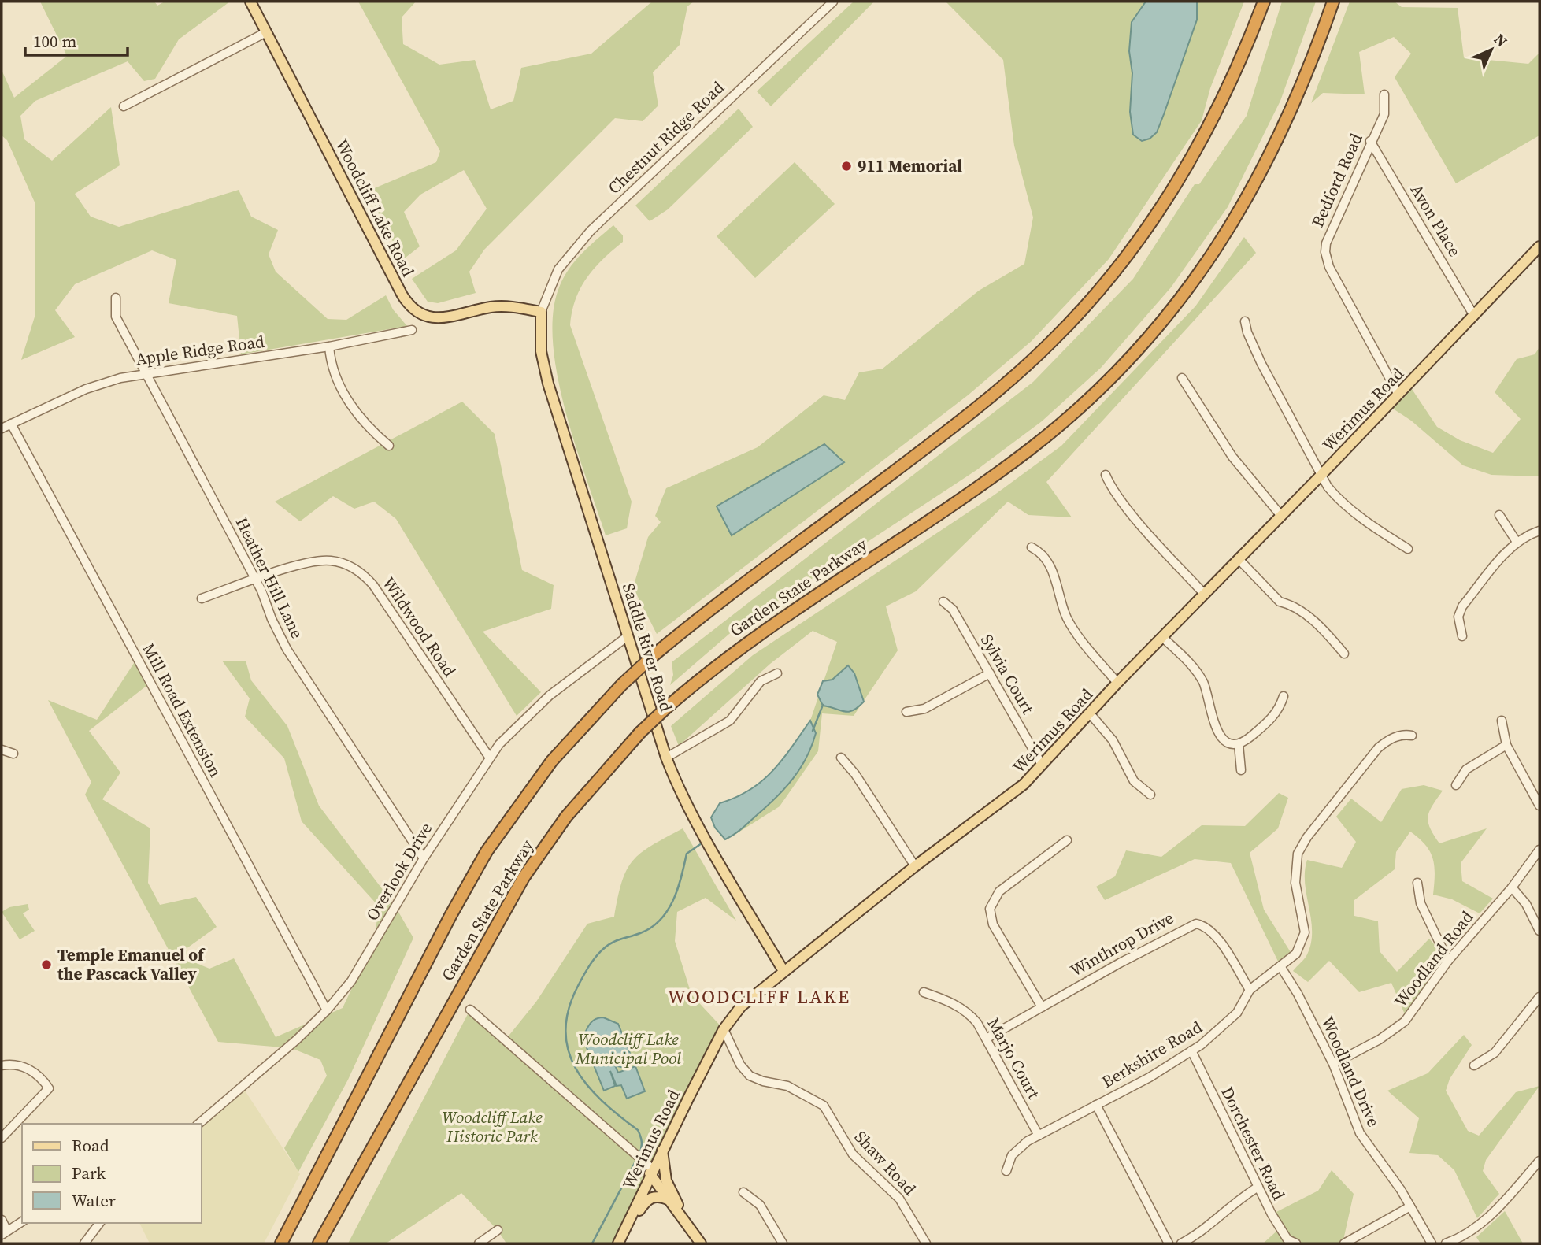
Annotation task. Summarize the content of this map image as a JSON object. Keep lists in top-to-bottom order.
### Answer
{
  "streets": {
    "highway": ["Garden State Parkway"],
    "main road": ["Woodcliff Lake Road", "Werimus Road", "Saddle River Road"],
    "street": [
      "Chestnut Ridge Road",
      "Bedford Road",
      "Avon Place",
      "Apple Ridge Road",
      "Heather Hill Lane",
      "Wildwood Road",
      "Sylvia Court",
      "Mill Road Extension",
      "Overlook Drive",
      "Winthrop Drive",
      "Woodland Road",
      "Berkshire Road",
      "Marjo Court",
      "Woodland Drive",
      "Dorchester Road",
      "Shaw Road"
    ]
  },
  "crossings": [
    ["Chestnut Ridge Road", "Woodcliff Lake Road"],
    ["Chestnut Ridge Road", "Saddle River Road"],
    ["Bedford Road", "Avon Place"],
    ["Bedford Road", "Werimus Road"],
    ["Woodcliff Lake Road", "Saddle River Road"],
    ["Avon Place", "Werimus Road"],
    ["Apple Ridge Road", "Heather Hill Lane"],
    ["Apple Ridge Road", "Mill Road Extension"],
    ["Werimus Road", "Saddle River Road"],
    ["Werimus Road", "Sylvia Court"],
    ["Werimus Road", "Shaw Road"],
    ["Heather Hill Lane", "Wildwood Road"],
    ["Heather Hill Lane", "Overlook Drive"],
    ["Wildwood Road", "Overlook Drive"],
    ["Saddle River Road", "Overlook Drive"],
    ["Mill Road Extension", "Overlook Drive"],
    ["Winthrop Drive", "Berkshire Road"],
    ["Winthrop Drive", "Marjo Court"],
    ["Woodland Road", "Woodland Drive"],
    ["Berkshire Road", "Marjo Court"],
    ["Berkshire Road", "Woodland Drive"],
    ["Berkshire Road", "Dorchester Road"]
  ],
  "districts": ["WOODCLIFF LAKE"],
  "parks": ["Woodcliff Lake Municipal Pool", "Woodcliff Lake Historic Park"],
  "places": ["911 Memorial", "Temple Emanuel of the Pascack Valley"],
  "legend": ["Road", "Park", "Water"],
  "scale_bar": "100 m",
  "north": "top right"
}
